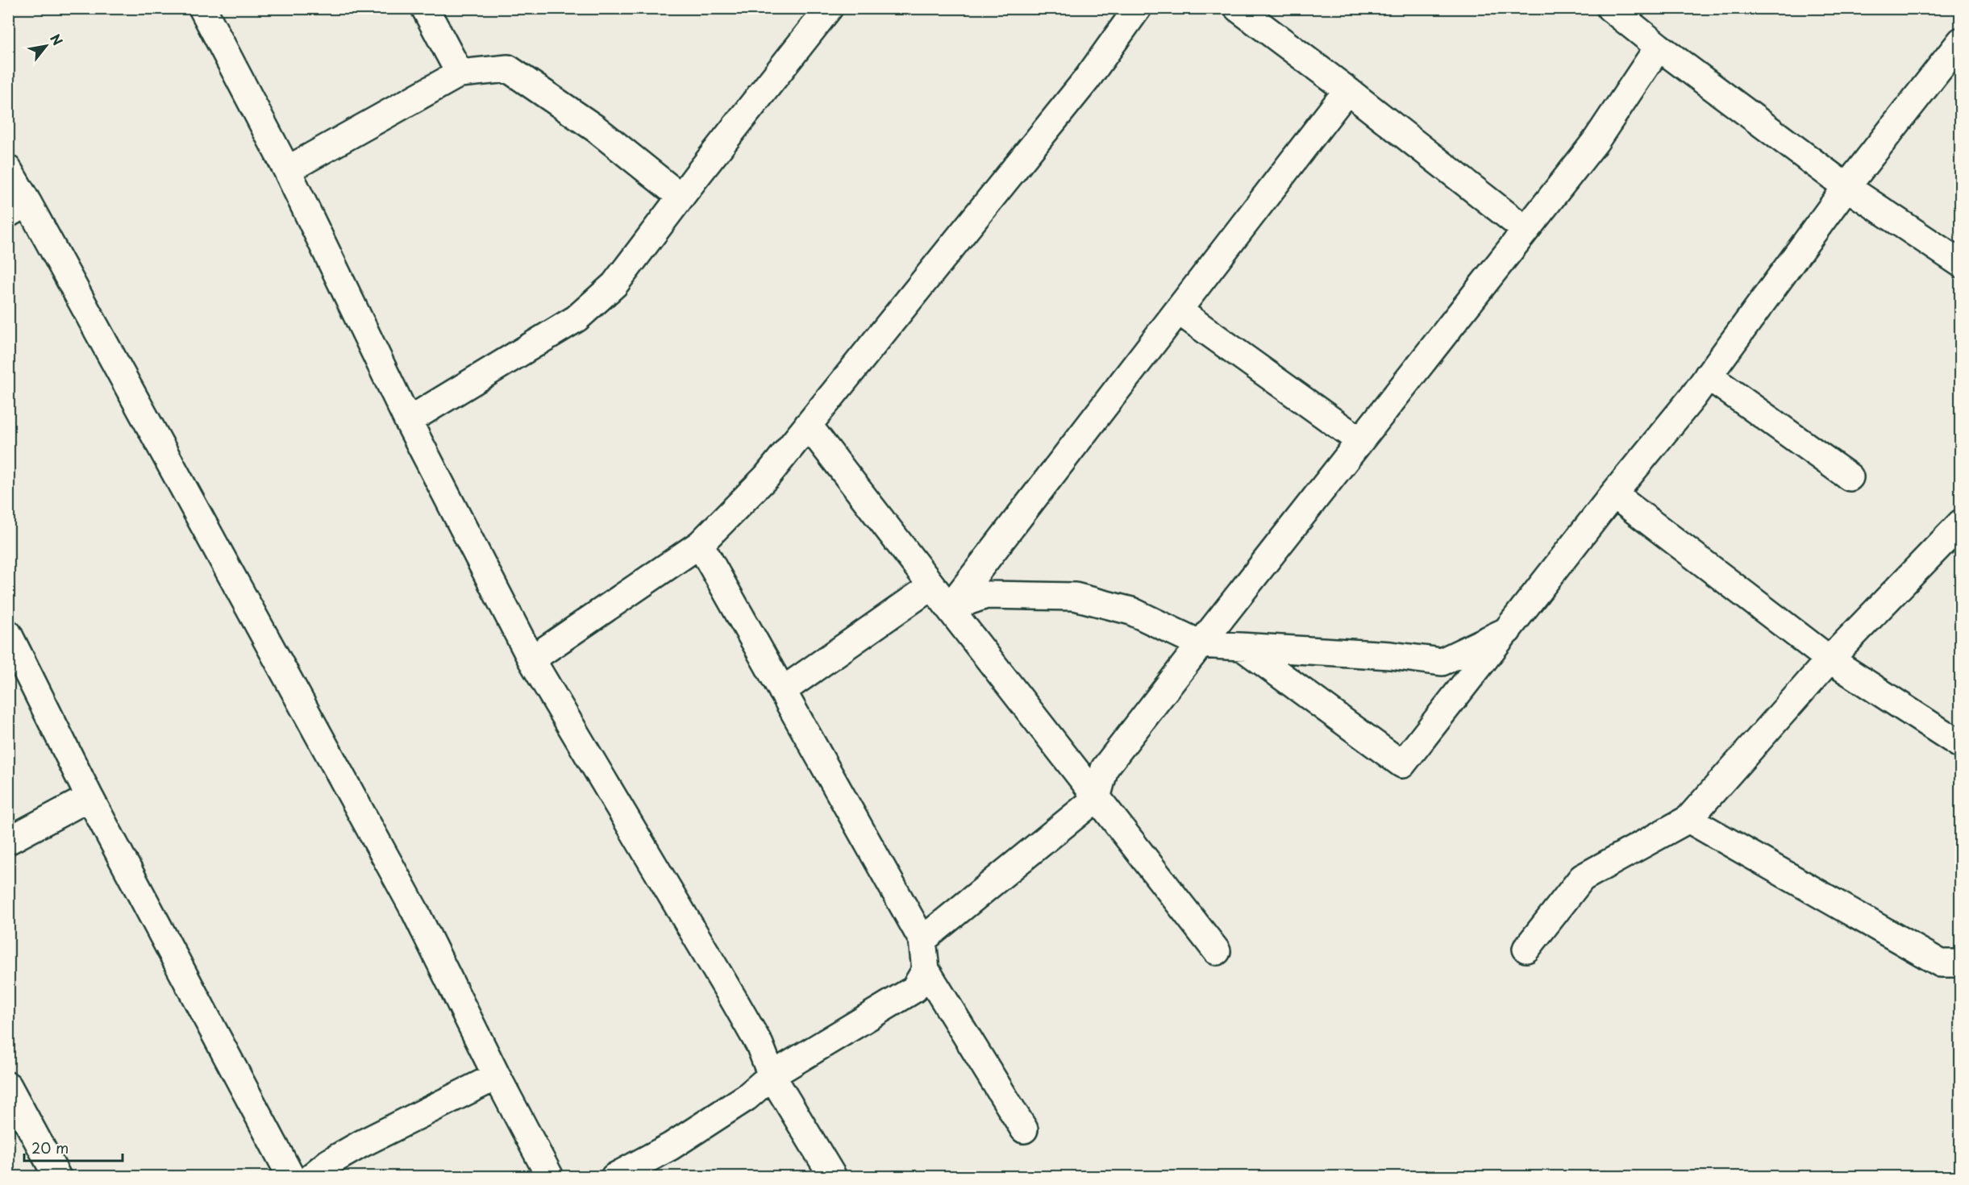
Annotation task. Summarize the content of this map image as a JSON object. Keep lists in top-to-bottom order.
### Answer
{
  "scale_bar": "20 m",
  "north": "top right"
}
